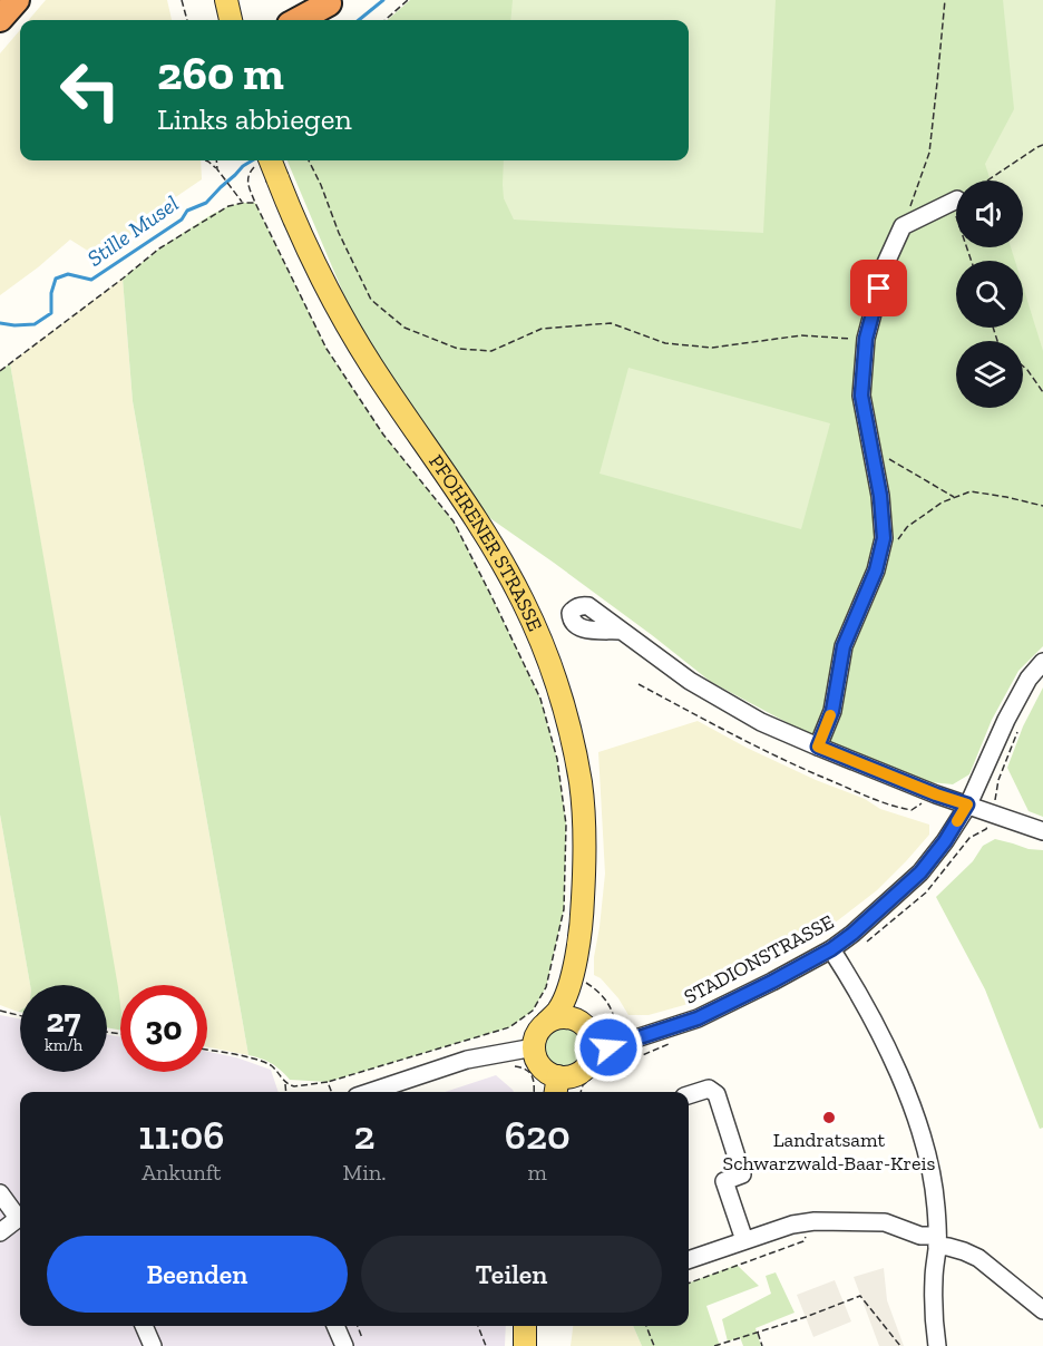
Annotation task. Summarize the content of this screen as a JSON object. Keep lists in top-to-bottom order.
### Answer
{
  "streets": {
    "main road": ["PFOHRENER STRASSE"],
    "street": ["STADIONSTRASSE"]
  },
  "crossings": [
    ["PFOHRENER STRASSE", "STADIONSTRASSE"]
  ],
  "water": ["Stille Musel"],
  "places": ["Landratsamt Schwarzwald-Baar-Kreis"],
  "page": {
    "turn": ["260 m", "Links abbiegen"],
    "speed": "27 km/h",
    "limit": "30",
    "eta": [
      "11:06",
      "Ankunft",
      "2",
      "Min.",
      "620",
      "m"
    ],
    "buttons": ["Beenden", "Teilen"]
  }
}
